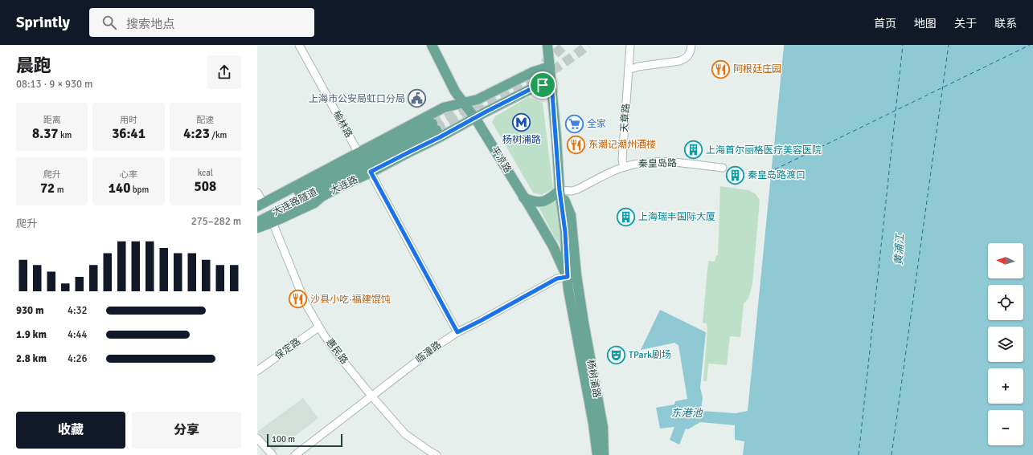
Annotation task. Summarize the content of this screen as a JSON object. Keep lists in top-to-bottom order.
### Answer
{
  "streets": {
    "main road": [
      "平凉路",
      "大连路",
      "大连路隧道",
      "杨树浦路"
    ],
    "street": [
      "天章路",
      "榆林路",
      "秦皇岛路",
      "保定路",
      "惠民路",
      "临潼路"
    ]
  },
  "crossings": [
    ["天章路", "秦皇岛路"],
    ["平凉路", "大连路"],
    ["平凉路", "临潼路"],
    ["平凉路", "杨树浦路"],
    ["秦皇岛路", "杨树浦路"],
    ["大连路", "惠民路"],
    ["大连路", "杨树浦路"],
    ["保定路", "惠民路"],
    ["惠民路", "临潼路"],
    ["临潼路", "杨树浦路"]
  ],
  "water": ["黄浦江", "东港池"],
  "places": {
    "restaurant": ["阿根廷庄园", "东潮记潮州酒楼", "沙县小吃·福建馄饨"],
    "public building": ["上海市公安局虹口分局"],
    "metro station": ["杨树浦路"],
    "supermarket": ["全家"],
    "building": ["上海首尔丽格医疗美容医院", "秦皇岛路渡口", "上海瑞丰国际大厦"],
    "theatre": ["TPark剧场"]
  },
  "scale_bar": "100 m",
  "north": "left",
  "page": {
    "header": "Sprintly",
    "search": "搜索地点",
    "nav": [
      "首页",
      "地图",
      "关于",
      "联系"
    ],
    "heading": ["晨跑", "08:13 · 9 × 930 m"],
    "stats": [
      ["距离", "8.37 km"],
      ["用时", "36:41"],
      ["配速", "4:23 /km"],
      ["爬升", "72 m"],
      ["心率", "140 bpm"],
      ["kcal", "508"]
    ],
    "chart": ["爬升", "275–282 m"],
    "map_buttons": ["+", "−"],
    "list": [
      {
        "name": "930 m",
        "note": "4:32"
      },
      {
        "name": "1.9 km",
        "note": "4:44"
      },
      {
        "name": "2.8 km",
        "note": "4:26"
      }
    ],
    "buttons": ["收藏", "分享"],
    "scale": "100 m"
  }
}
